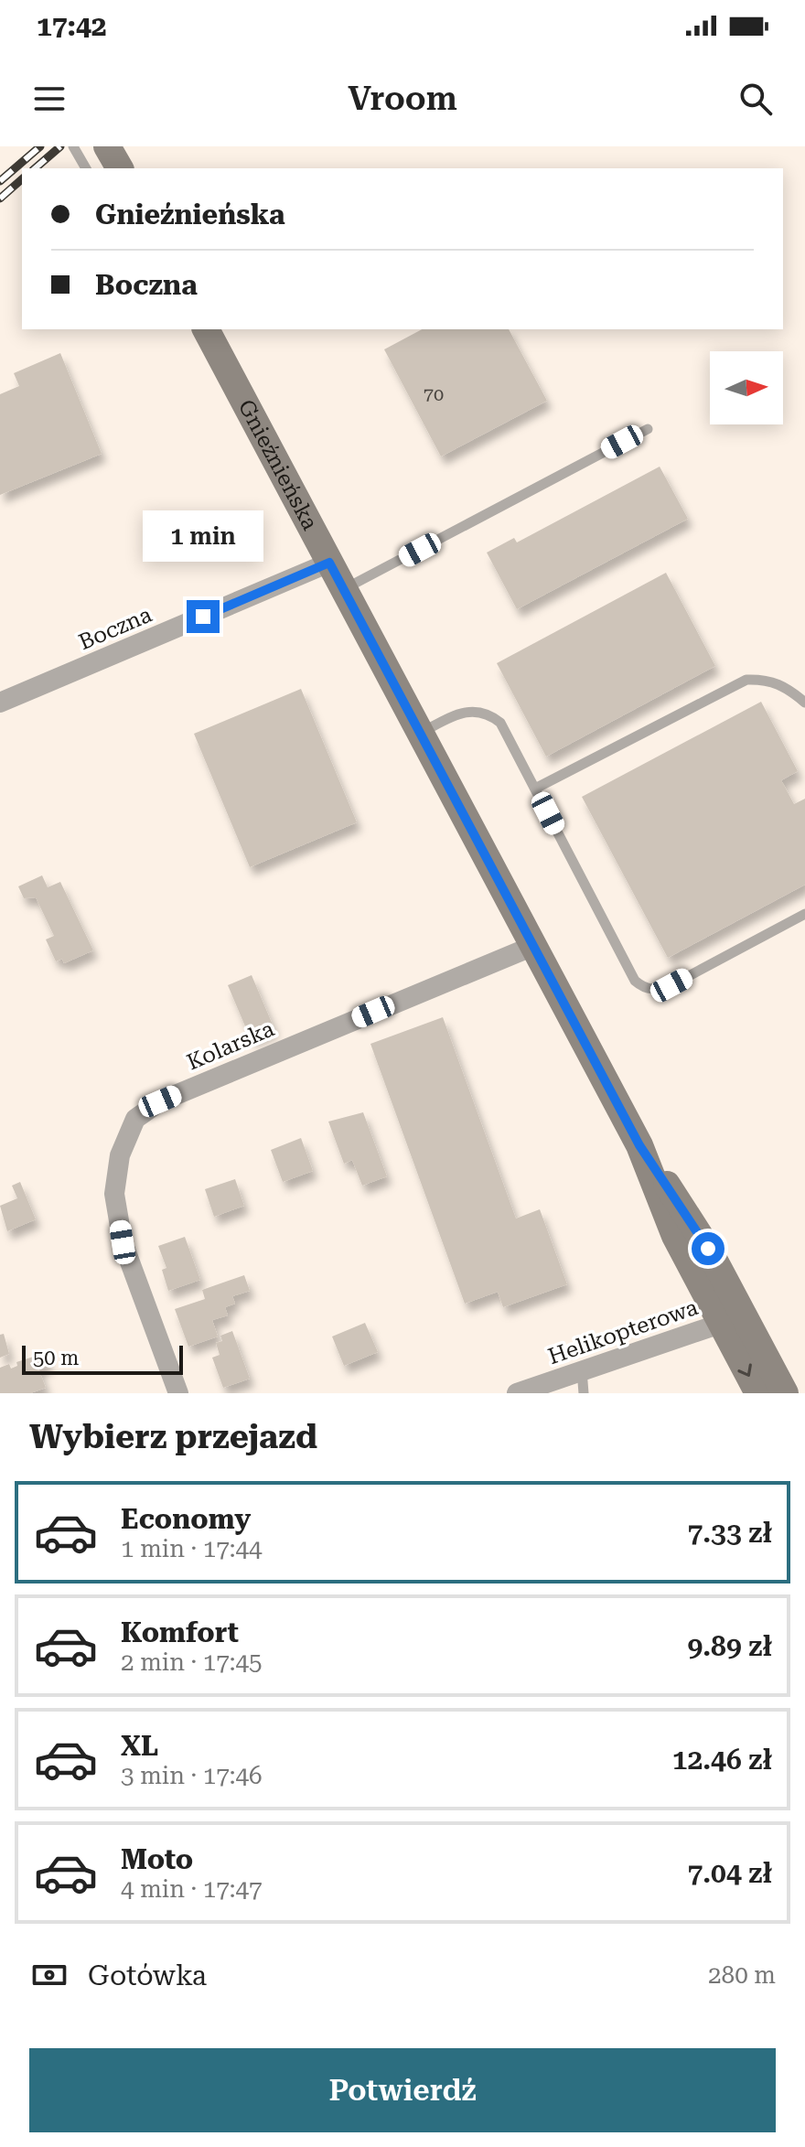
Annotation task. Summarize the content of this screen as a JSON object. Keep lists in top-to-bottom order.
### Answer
{
  "streets": {
    "main road": ["Gnieźnieńska"],
    "street": ["Boczna", "Kolarska", "Helikopterowa"]
  },
  "crossings": [
    ["Gnieźnieńska", "Boczna"],
    ["Gnieźnieńska", "Kolarska"],
    ["Gnieźnieńska", "Helikopterowa"]
  ],
  "house_numbers": ["70"],
  "scale_bar": "50 m",
  "north": "right",
  "page": {
    "status": "17:42",
    "header": "Vroom",
    "banner": ["Gnieźnieńska", "Boczna"],
    "bubble": "1 min",
    "scale": "50 m",
    "heading": "Wybierz przejazd",
    "list": [
      {
        "name": "Economy",
        "note": "1 min · 17:44",
        "value": "7.33 zł"
      },
      {
        "name": "Komfort",
        "note": "2 min · 17:45",
        "value": "9.89 zł"
      },
      {
        "name": "XL",
        "note": "3 min · 17:46",
        "value": "12.46 zł"
      },
      {
        "name": "Moto",
        "note": "4 min · 17:47",
        "value": "7.04 zł"
      }
    ],
    "pay": ["Gotówka", "280 m"],
    "buttons": "Potwierdź"
  }
}
